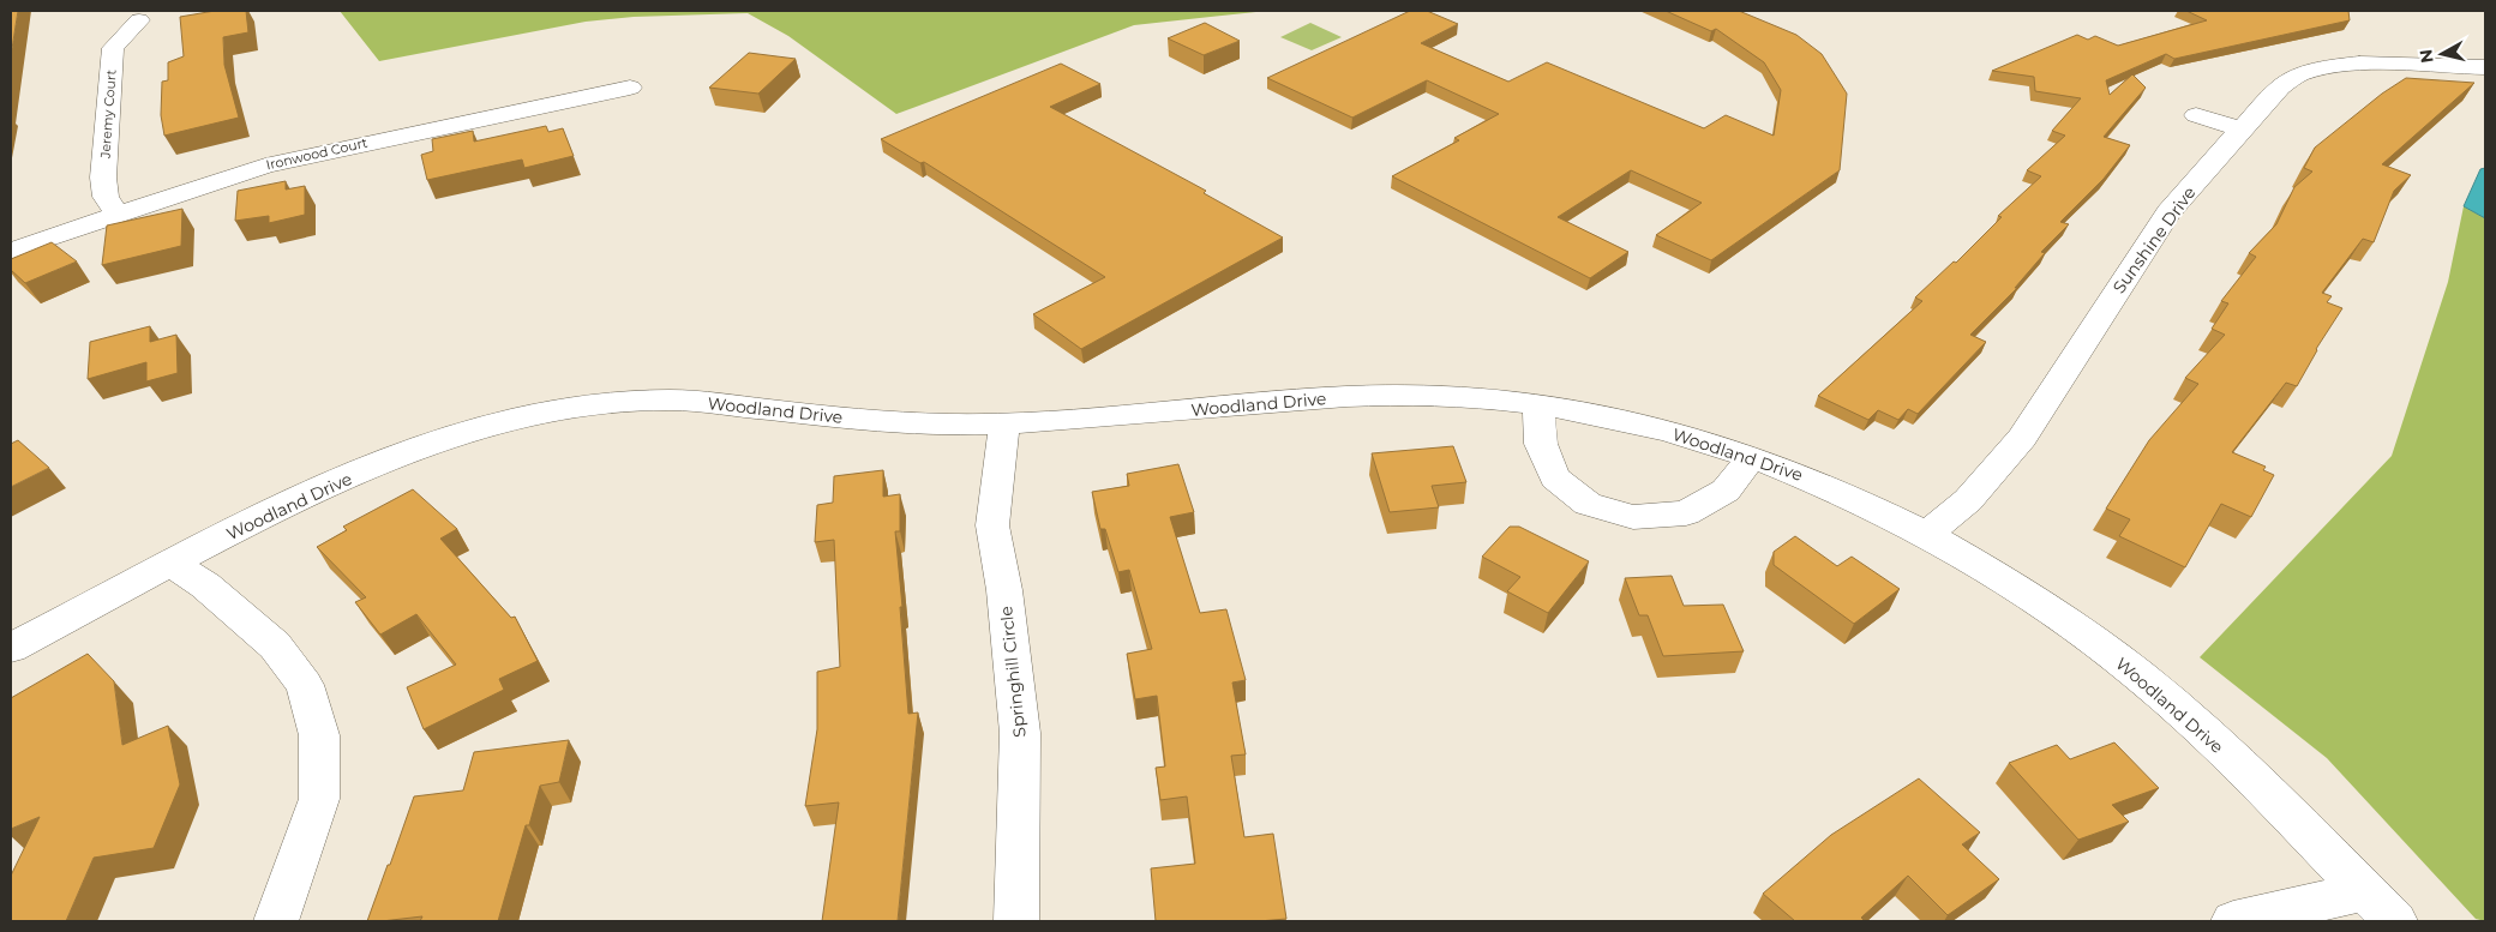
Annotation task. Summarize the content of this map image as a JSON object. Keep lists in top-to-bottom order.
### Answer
{
  "streets": {
    "street": [
      "Jeremy Court",
      "Ironwood Court",
      "Sunshine Drive",
      "Woodland Drive",
      "Springhill Circle"
    ]
  },
  "crossings": [
    ["Jeremy Court", "Ironwood Court"],
    ["Sunshine Drive", "Woodland Drive"],
    ["Woodland Drive", "Springhill Circle"]
  ],
  "north": "left"
}
